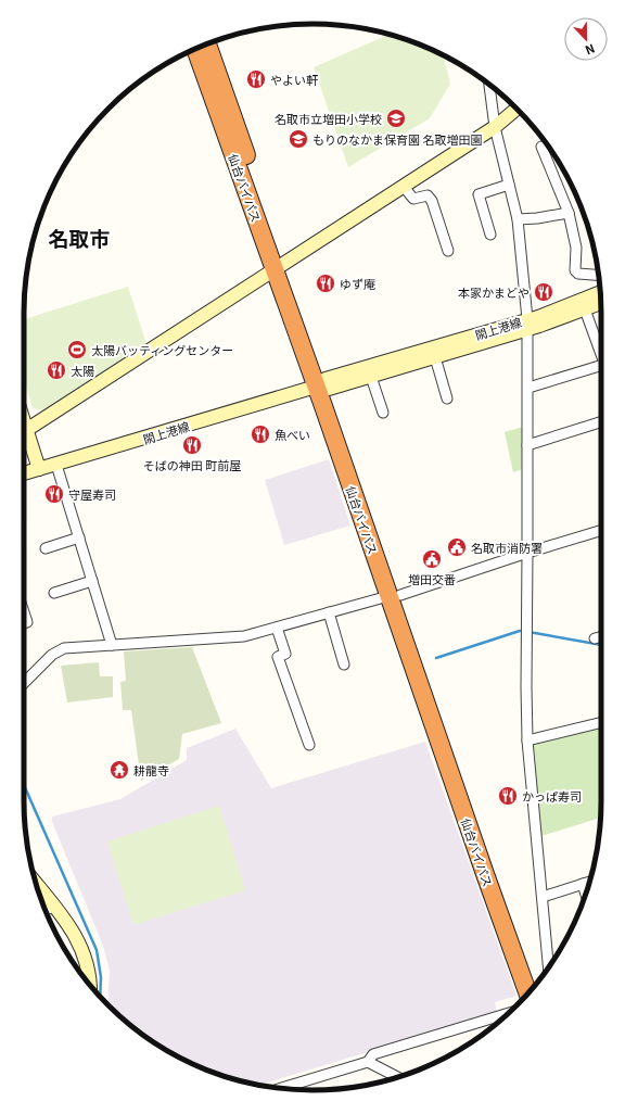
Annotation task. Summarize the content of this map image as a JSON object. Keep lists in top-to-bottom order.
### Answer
{
  "streets": {
    "highway": ["仙台バイパス"],
    "main road": ["閖上港線"]
  },
  "crossings": [
    ["仙台バイパス", "閖上港線"]
  ],
  "districts": ["名取市"],
  "places": {
    "restaurant": [
      "やよい軒",
      "ゆず庵",
      "本家かまどや",
      "太陽",
      "魚べい",
      "そばの神田 町前屋",
      "守屋寿司",
      "かっぱ寿司"
    ],
    "school or university": ["名取市立増田小学校", "もりのなかま保育園 名取増田園"],
    "sports": ["太陽バッティングセンター"],
    "public building": ["名取市消防署", "増田交番"],
    "temple": ["耕龍寺"]
  },
  "north": "bottom"
}
